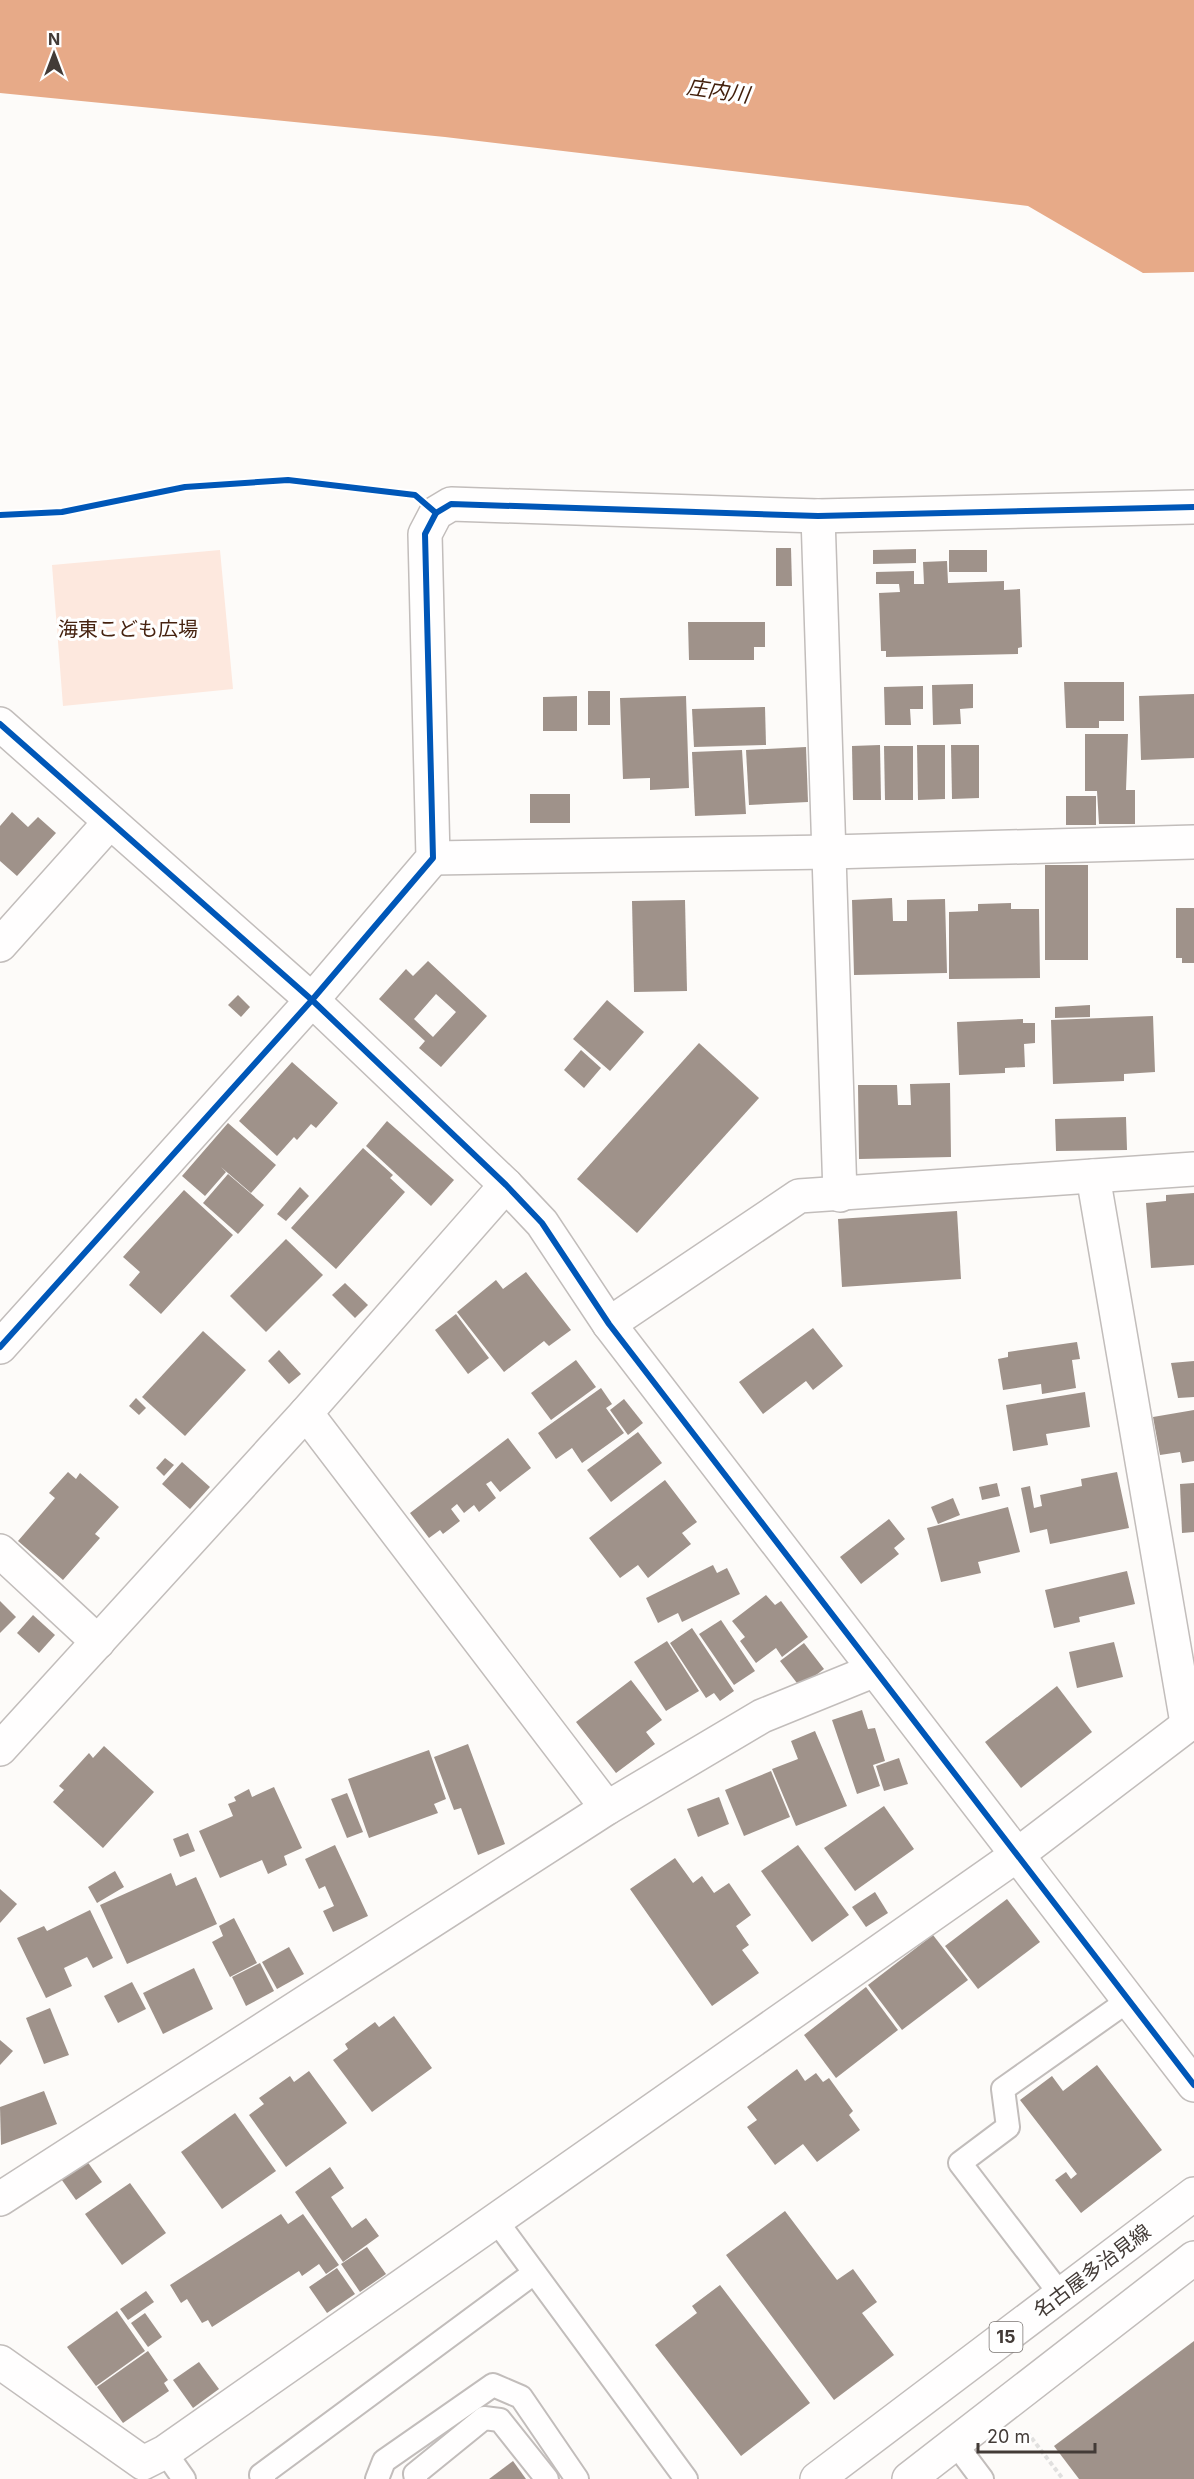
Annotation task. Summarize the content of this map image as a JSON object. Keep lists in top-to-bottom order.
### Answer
{
  "streets": {
    "street": ["名古屋多治見線", "15"]
  },
  "water": ["庄内川"],
  "parks": ["海東こども広場"],
  "scale_bar": "20 m",
  "north": "top"
}
